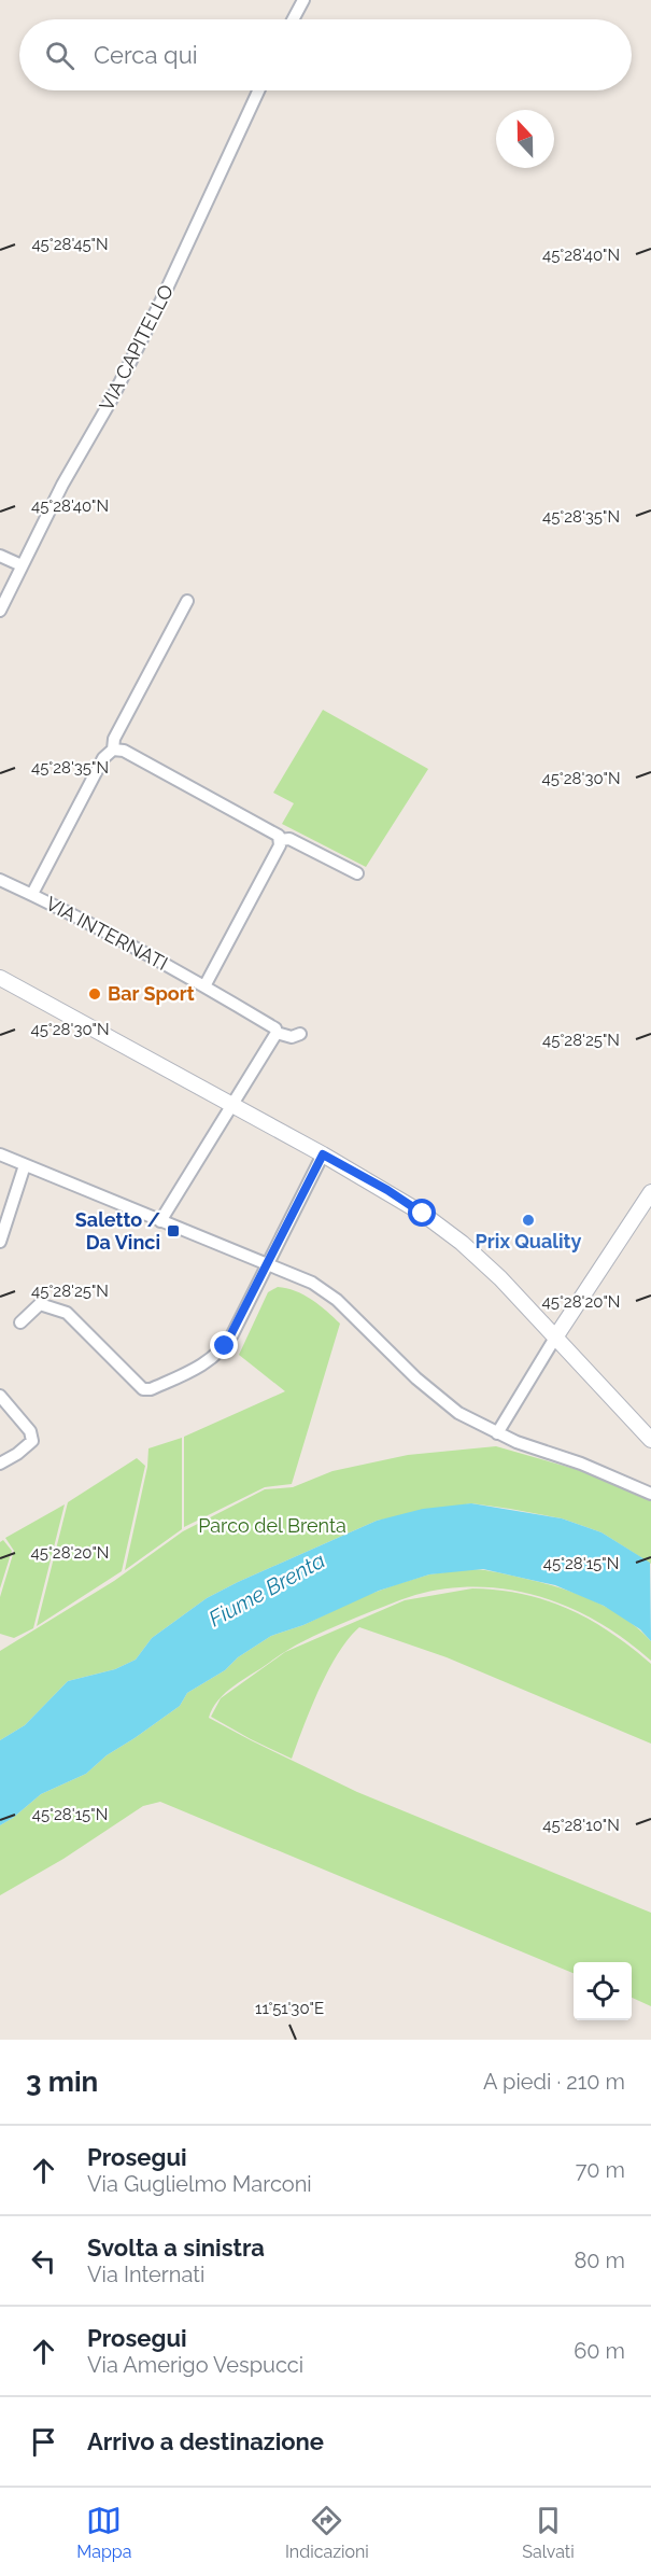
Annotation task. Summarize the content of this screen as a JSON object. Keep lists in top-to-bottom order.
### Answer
{
  "streets": {
    "street": ["VIA CAPITELLO", "VIA INTERNATI"]
  },
  "water": ["Fiume Brenta"],
  "parks": ["Parco del Brenta"],
  "places": {
    "other": ["Bar Sport", "Prix Quality"],
    "transit": ["Saletto / Da Vinci"]
  },
  "north": "top",
  "page": {
    "search": "Cerca qui",
    "heading": ["3 min", "A piedi · 210 m"],
    "list": [
      ["Prosegui", "Via Guglielmo Marconi", "70 m"],
      ["Svolta a sinistra", "Via Internati", "80 m"],
      ["Prosegui", "Via Amerigo Vespucci", "60 m"],
      "Arrivo a destinazione"
    ],
    "nav": ["Mappa", "Indicazioni", "Salvati"]
  },
  "coordinates": [
    "45°28'45\"N",
    "45°28'40\"N",
    "45°28'35\"N",
    "45°28'30\"N",
    "45°28'25\"N",
    "45°28'20\"N",
    "45°28'15\"N",
    "45°28'10\"N",
    "11°51'30\"E"
  ]
}
